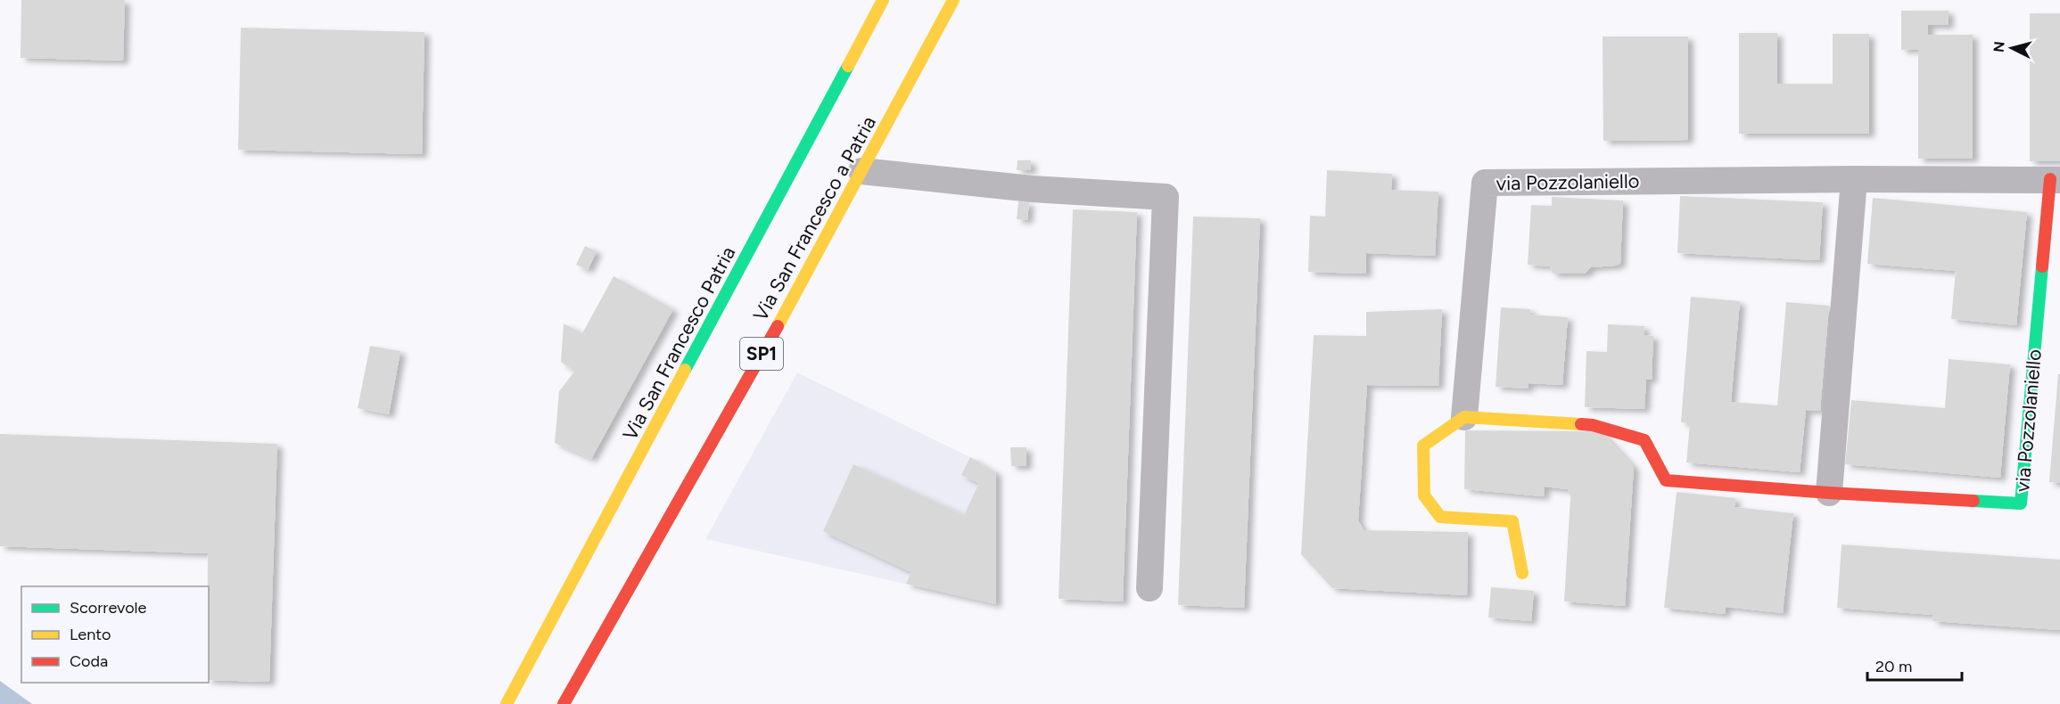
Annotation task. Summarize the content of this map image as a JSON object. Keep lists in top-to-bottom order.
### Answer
{
  "streets": {
    "main road": [
      "via Pozzolaniello",
      "Via San Francesco a Patria",
      "Via San Francesco Patria",
      "SP1"
    ]
  },
  "legend": ["Scorrevole", "Lento", "Coda"],
  "scale_bar": "20 m",
  "north": "left"
}
